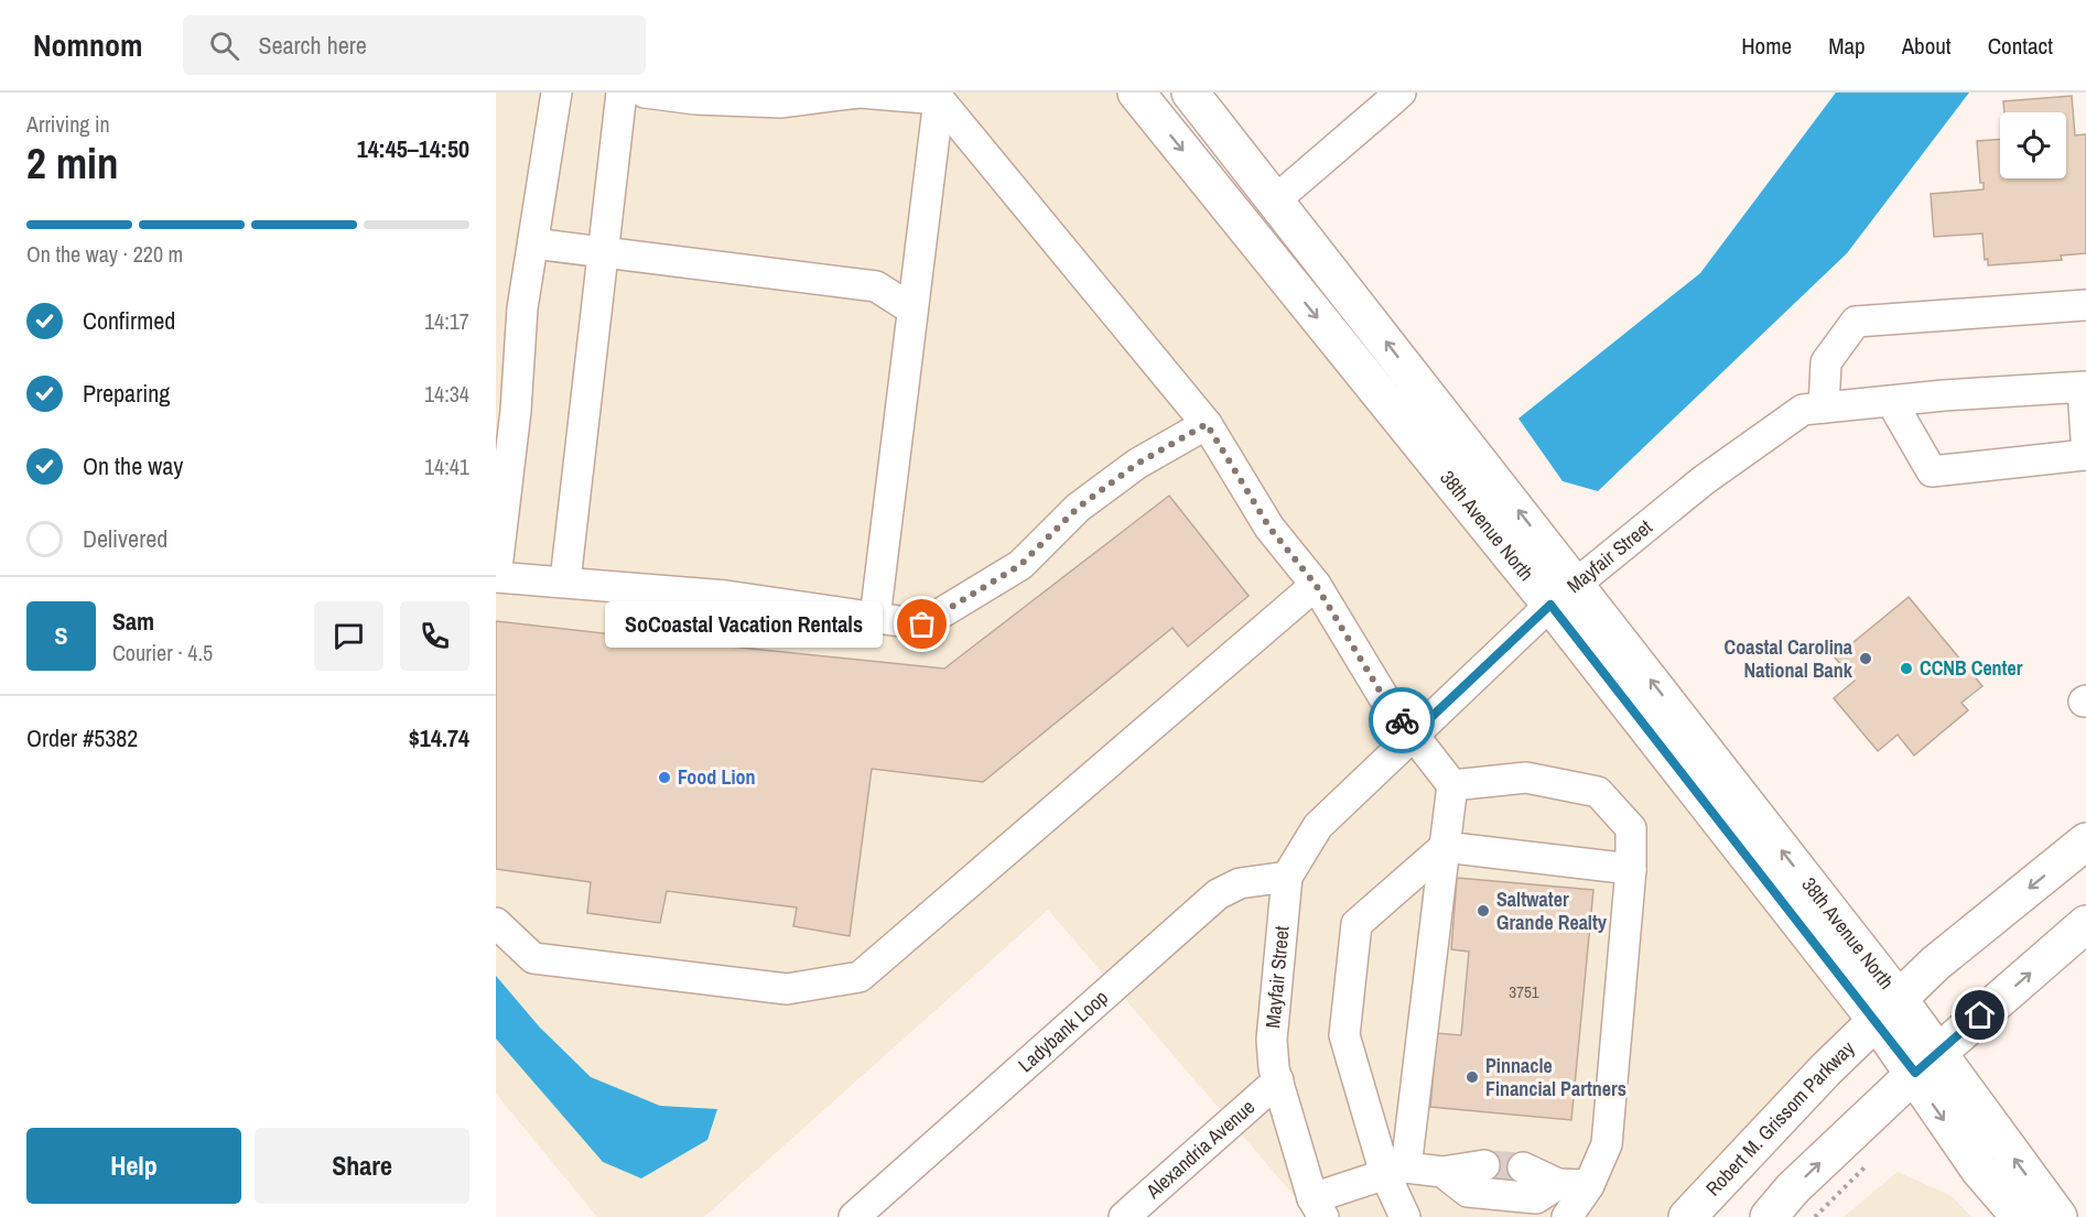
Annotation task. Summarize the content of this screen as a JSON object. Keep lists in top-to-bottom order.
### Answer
{
  "streets": {
    "main road": ["38th Avenue North", "Robert M. Grissom Parkway"],
    "street": ["Mayfair Street", "Ladybank Loop", "Alexandria Avenue"]
  },
  "crossings": [
    ["38th Avenue North", "Mayfair Street"],
    ["38th Avenue North", "Robert M. Grissom Parkway"],
    ["Mayfair Street", "Ladybank Loop"],
    ["Mayfair Street", "Alexandria Avenue"]
  ],
  "places": [
    "SoCoastal Vacation Rentals",
    "Coastal Carolina National Bank",
    "CCNB Center",
    "Food Lion",
    "Saltwater Grande Realty",
    "Pinnacle Financial Partners"
  ],
  "house_numbers": ["3751"],
  "page": {
    "header": "Nomnom",
    "search": "Search here",
    "nav": [
      "Home",
      "Map",
      "About",
      "Contact"
    ],
    "heading": ["2 min", "Arriving in", "14:45–14:50"],
    "panel": [
      "Sam",
      "Courier · 4.5",
      "Order #5382",
      "$14.74"
    ],
    "bar": "On the way · 220 m",
    "list": [
      ["Confirmed", "14:17"],
      ["Preparing", "14:34"],
      ["On the way", "14:41"],
      "Delivered"
    ],
    "round": "S",
    "bubble": "SoCoastal Vacation Rentals",
    "buttons": ["Help", "Share"]
  }
}
